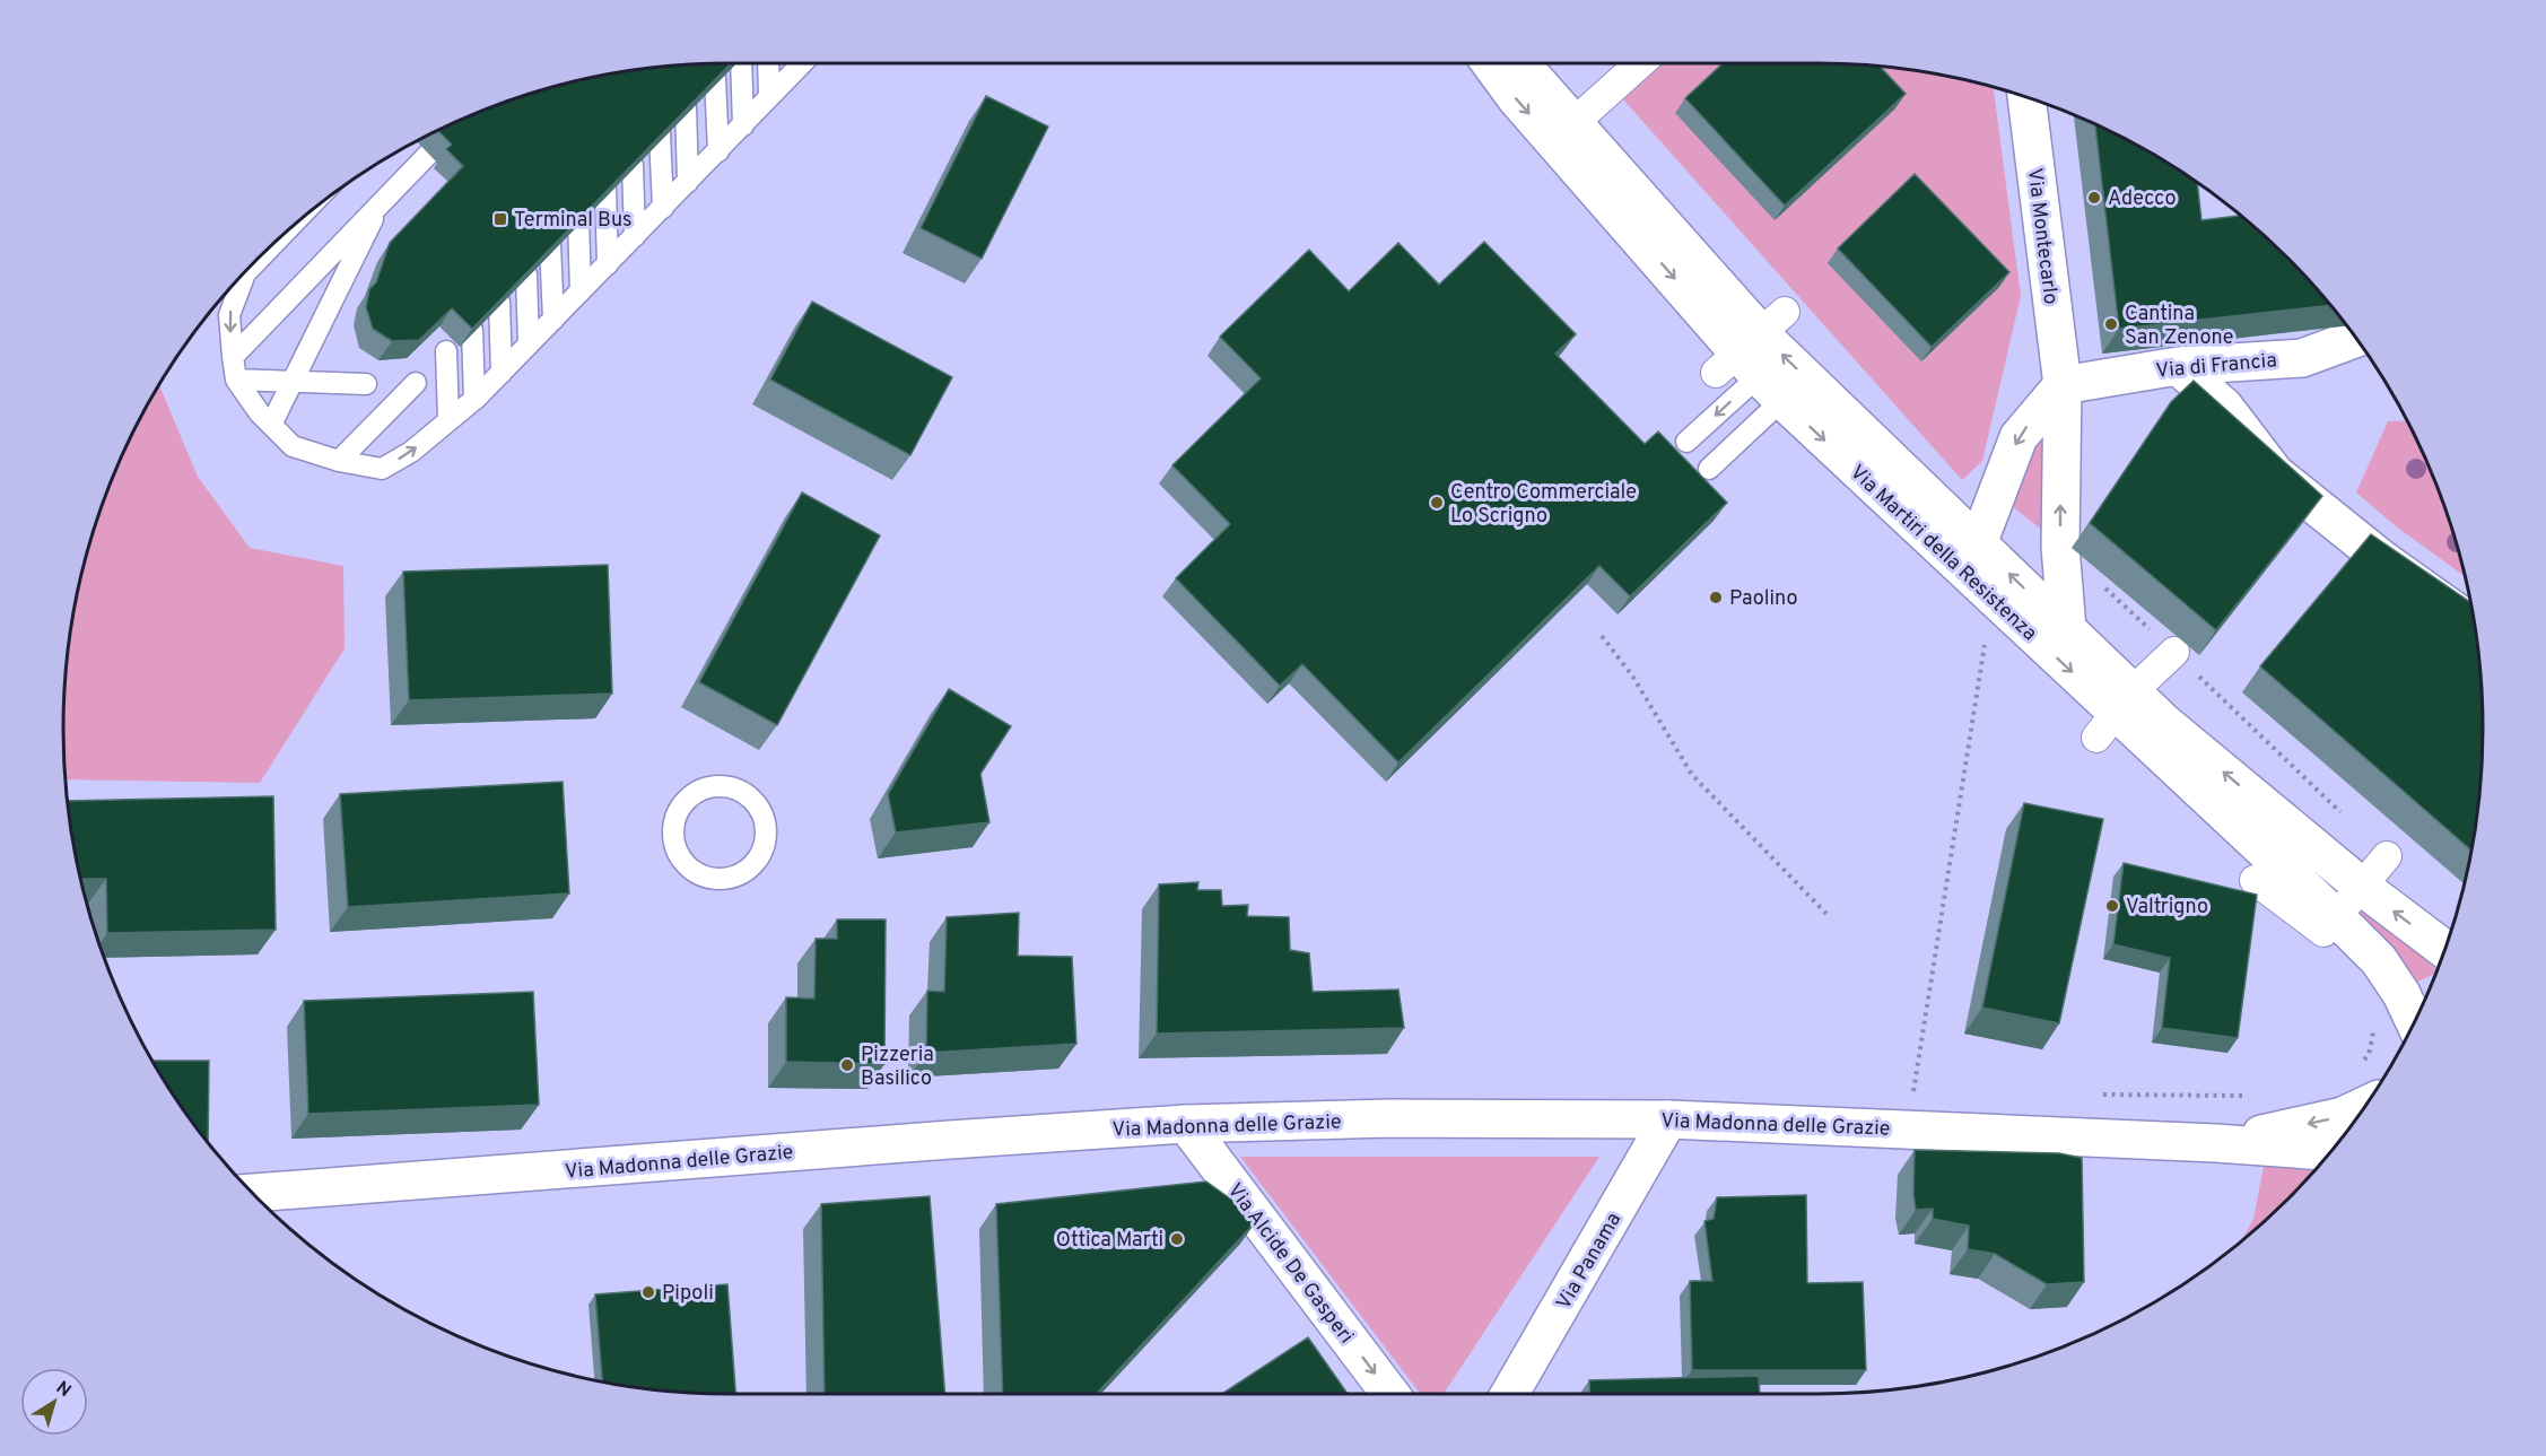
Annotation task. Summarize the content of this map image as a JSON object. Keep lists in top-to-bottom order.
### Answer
{
  "streets": {
    "main road": [
      "Via Montecarlo",
      "Via di Francia",
      "Via Martiri della Resistenza",
      "Via Madonna delle Grazie",
      "Via Panama",
      "Via Alcide De Gasperi"
    ]
  },
  "crossings": [
    ["Via Montecarlo", "Via di Francia"],
    ["Via Montecarlo", "Via Martiri della Resistenza"],
    ["Via Madonna delle Grazie", "Via Panama"],
    ["Via Madonna delle Grazie", "Via Alcide De Gasperi"]
  ],
  "one_way": ["Via Montecarlo", "Via Alcide De Gasperi"],
  "places": {
    "other": [
      "Adecco",
      "Cantina San Zenone",
      "Centro Commerciale Lo Scrigno",
      "Paolino",
      "Valtrigno",
      "Pizzeria Basilico",
      "Ottica Marti",
      "Pipoli"
    ],
    "transit": ["Terminal Bus"]
  },
  "north": "top right"
}
